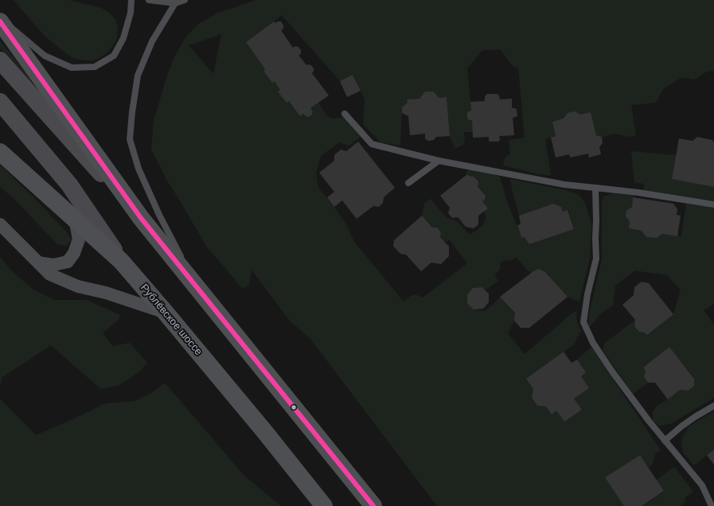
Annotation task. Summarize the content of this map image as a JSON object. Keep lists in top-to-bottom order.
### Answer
{
  "streets": {
    "main road": ["Рублёвское шоссе"]
  }
}
